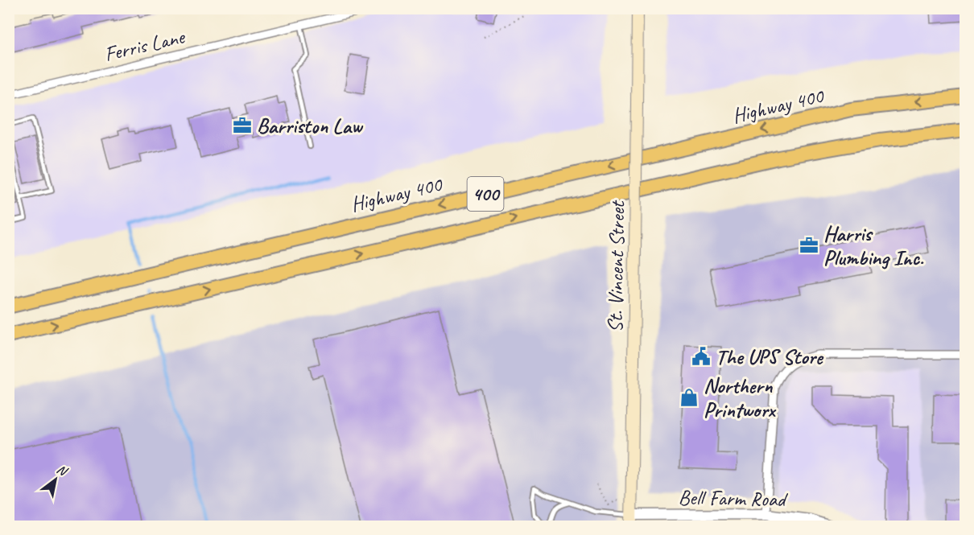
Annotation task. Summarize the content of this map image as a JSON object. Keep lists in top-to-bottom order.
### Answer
{
  "streets": {
    "highway": ["Highway 400", "400"],
    "main road": ["St. Vincent Street"],
    "street": ["Ferris Lane", "Bell Farm Road"]
  },
  "crossings": [
    ["St. Vincent Street", "Bell Farm Road"]
  ],
  "places": {
    "office": ["Barriston Law", "Harris Plumbing Inc."],
    "public building": ["The UPS Store"],
    "shop": ["Northern Printworx"]
  },
  "north": "top right"
}
